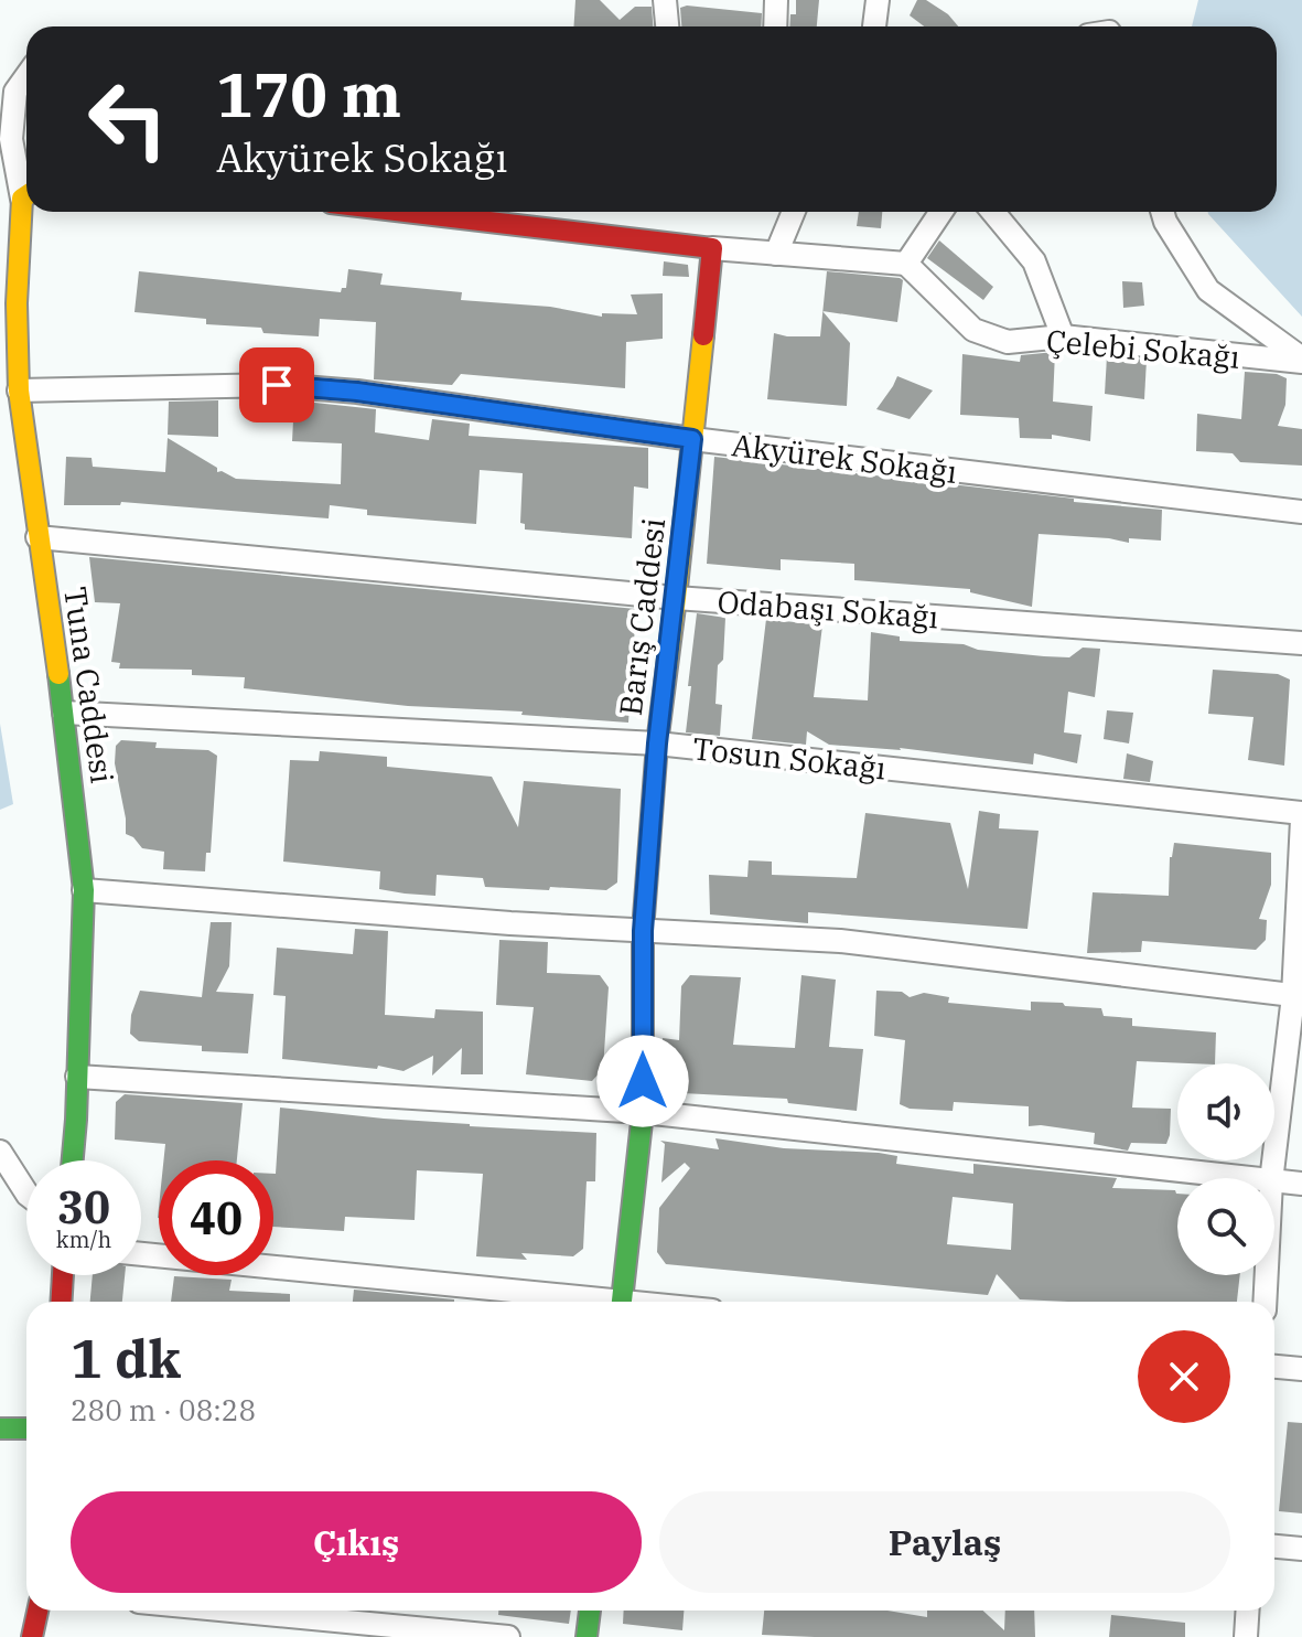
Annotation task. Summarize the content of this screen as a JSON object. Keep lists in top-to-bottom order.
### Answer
{
  "streets": {
    "street": [
      "Çelebi Sokağı",
      "Akyürek Sokağı",
      "Odabaşı Sokağı",
      "Barış Caddesi",
      "Tuna Caddesi",
      "Tosun Sokağı"
    ]
  },
  "crossings": [
    ["Akyürek Sokağı", "Barış Caddesi"],
    ["Akyürek Sokağı", "Tuna Caddesi"],
    ["Odabaşı Sokağı", "Barış Caddesi"],
    ["Odabaşı Sokağı", "Tuna Caddesi"],
    ["Barış Caddesi", "Tosun Sokağı"],
    ["Tuna Caddesi", "Tosun Sokağı"]
  ],
  "page": {
    "turn": ["170 m", "Akyürek Sokağı"],
    "speed": "30 km/h",
    "limit": "40",
    "heading": ["1 dk", "280 m · 08:28"],
    "buttons": ["Çıkış", "Paylaş"]
  }
}
